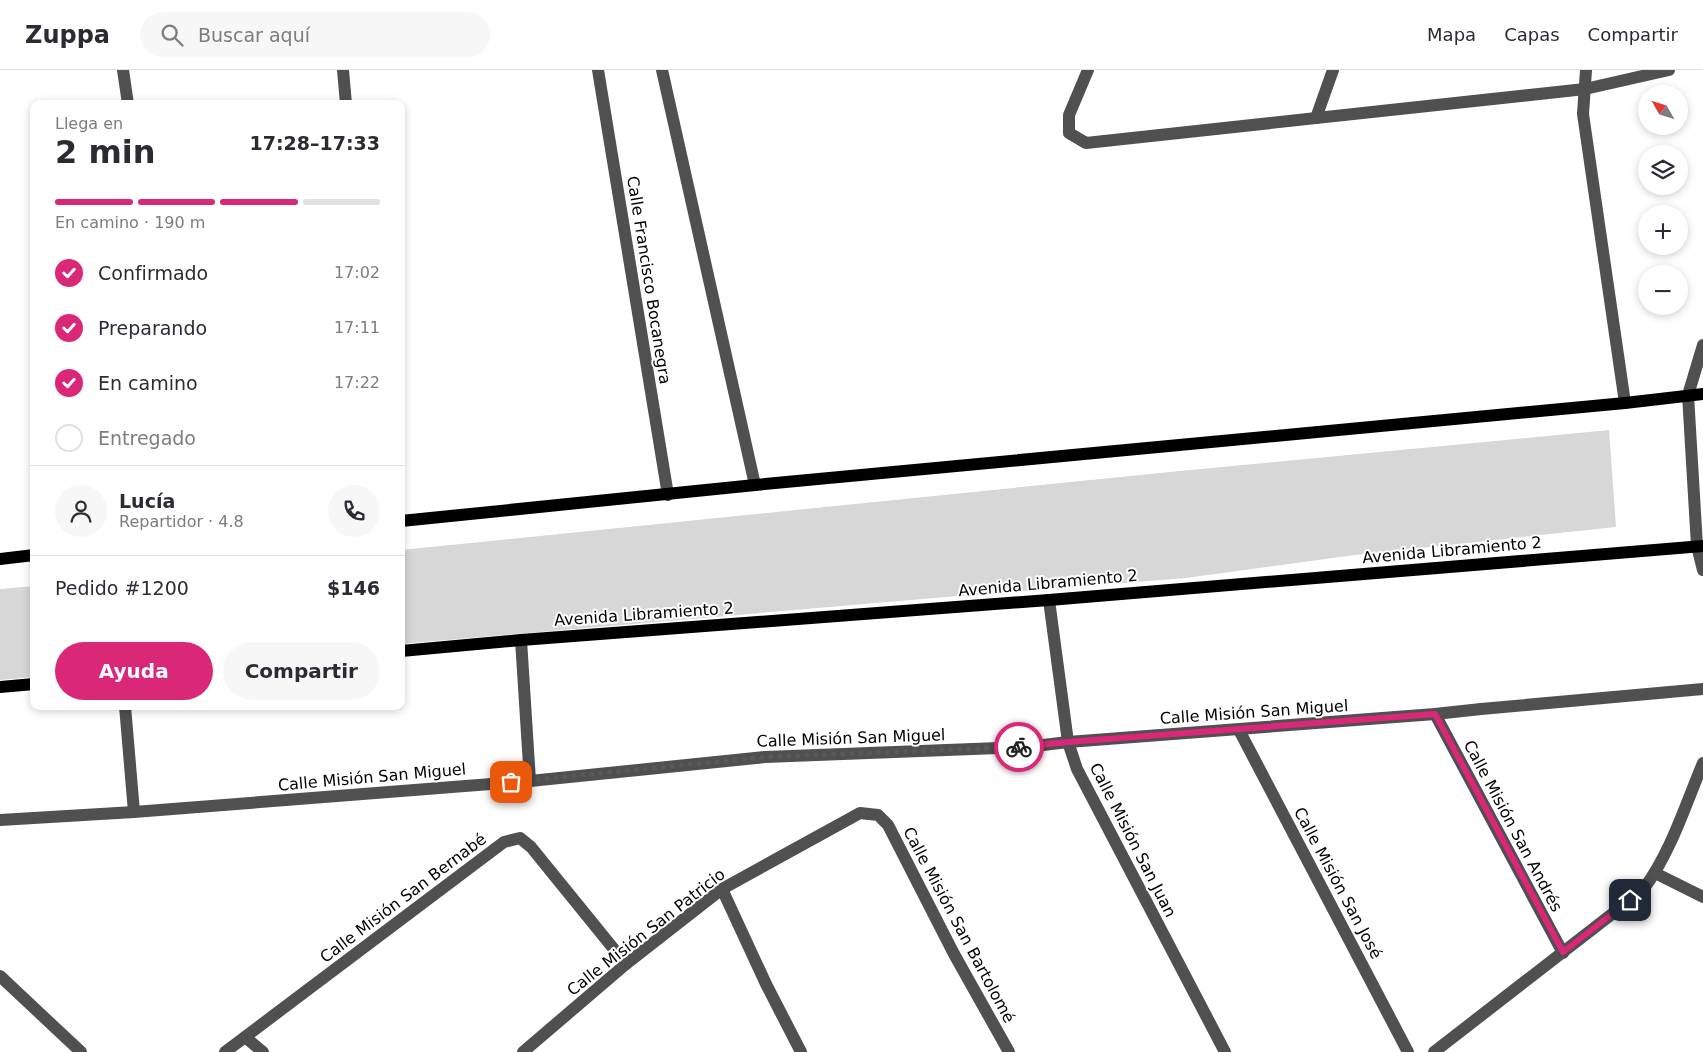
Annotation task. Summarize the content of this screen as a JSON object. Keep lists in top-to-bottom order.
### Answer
{
  "streets": {
    "main road": ["Avenida Libramiento 2"],
    "street": [
      "Calle Francisco Bocanegra",
      "Calle Misión San Miguel",
      "Calle Misión San Andrés",
      "Calle Misión San Juan",
      "Calle Misión San José",
      "Calle Misión San Bernabé",
      "Calle Misión San Bartolomé",
      "Calle Misión San Patricio"
    ]
  },
  "crossings": [
    ["Avenida Libramiento 2", "Calle Misión San Juan"],
    ["Calle Misión San Miguel", "Calle Misión San Andrés"],
    ["Calle Misión San Miguel", "Calle Misión San Juan"],
    ["Calle Misión San Miguel", "Calle Misión San José"],
    ["Calle Misión San Bernabé", "Calle Misión San Patricio"],
    ["Calle Misión San Bartolomé", "Calle Misión San Patricio"]
  ],
  "north": "top left",
  "page": {
    "header": "Zuppa",
    "search": "Buscar aquí",
    "nav": ["Mapa", "Capas", "Compartir"],
    "map_buttons": ["+", "−"],
    "heading": ["2 min", "Llega en", "17:28–17:33"],
    "panel": [
      "Lucía",
      "Repartidor · 4.8",
      "Pedido #1200",
      "$146"
    ],
    "bar": "En camino · 190 m",
    "list": [
      ["Confirmado", "17:02"],
      ["Preparando", "17:11"],
      ["En camino", "17:22"],
      "Entregado"
    ],
    "buttons": ["Ayuda", "Compartir"]
  }
}
